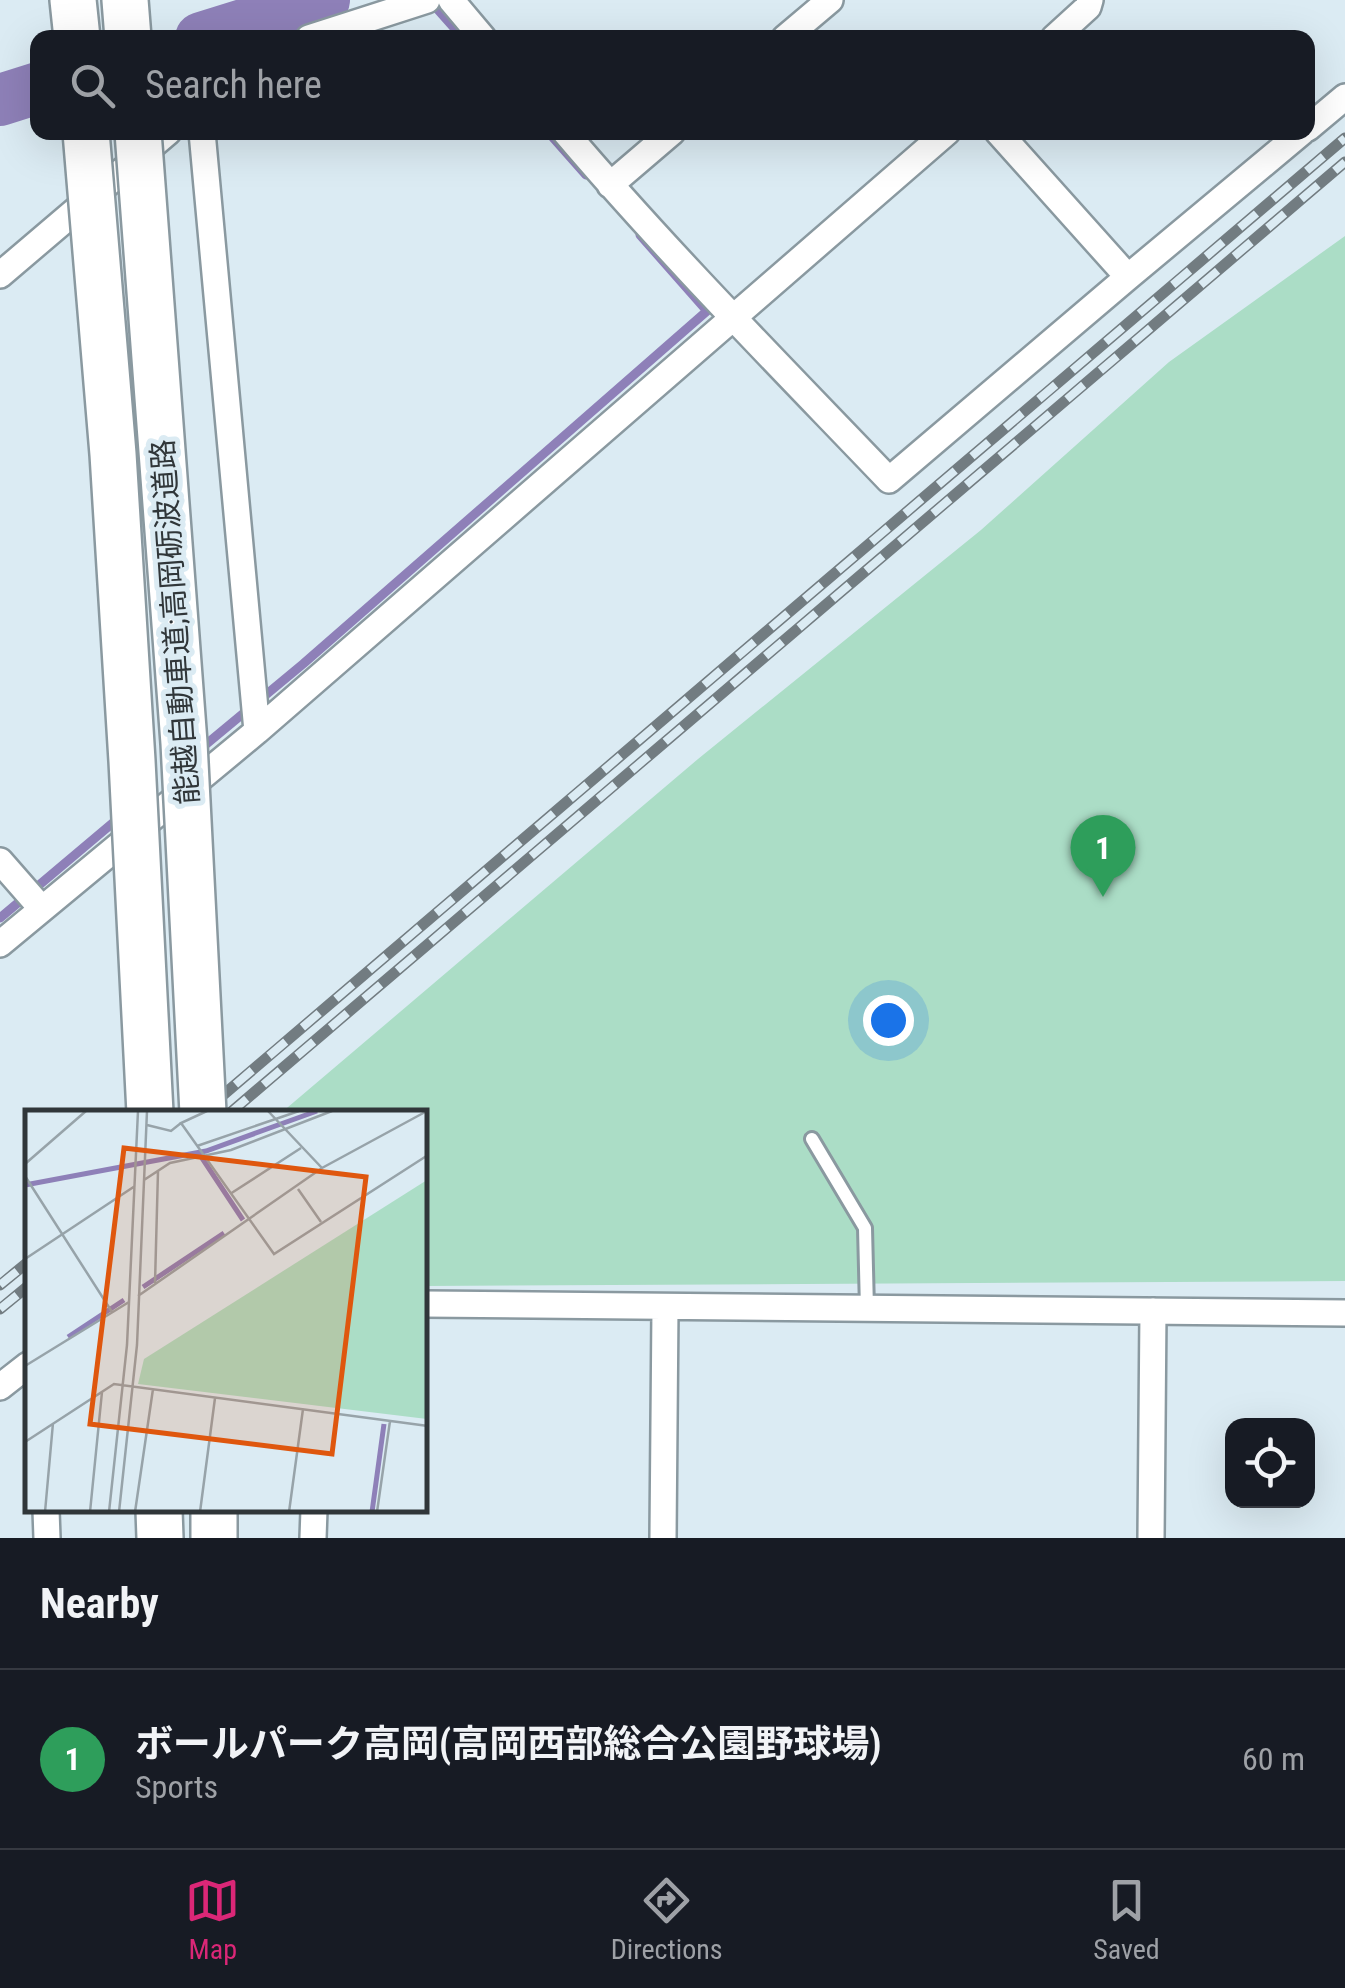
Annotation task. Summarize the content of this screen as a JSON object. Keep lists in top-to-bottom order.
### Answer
{
  "streets": {
    "highway": ["能越自動車道;高岡砺波道路"]
  },
  "page": {
    "search": "Search here",
    "pins": "1",
    "heading": "Nearby",
    "list": [
      {
        "mark": "1",
        "name": "ボールパーク高岡(高岡西部総合公園野球場)",
        "note": "Sports",
        "value": "60 m"
      }
    ],
    "nav": ["Map", "Directions", "Saved"]
  }
}
